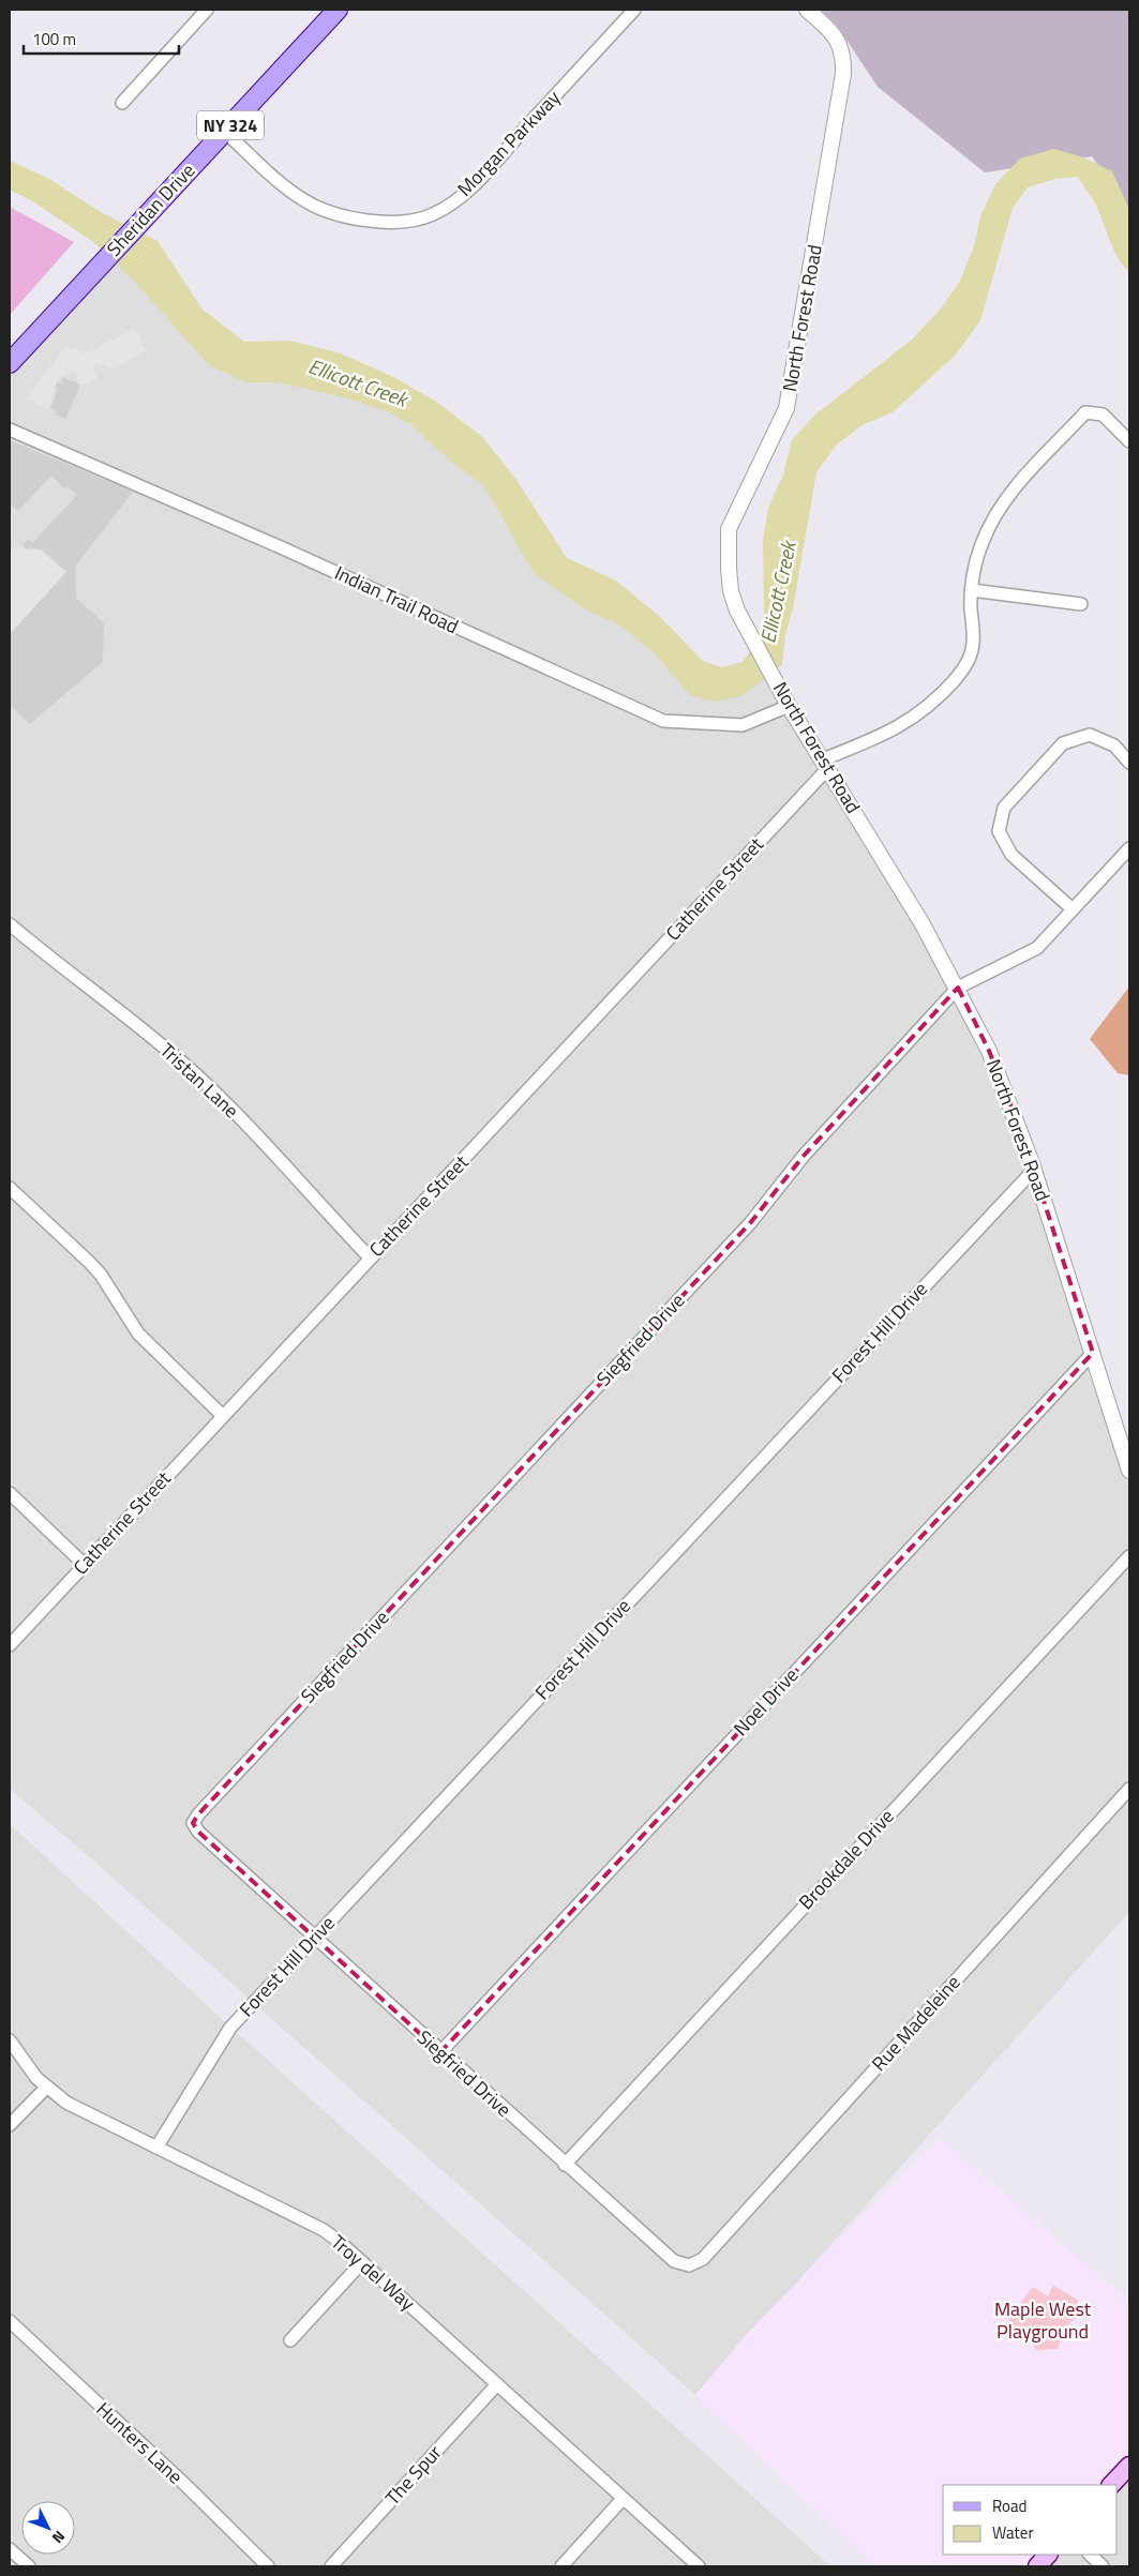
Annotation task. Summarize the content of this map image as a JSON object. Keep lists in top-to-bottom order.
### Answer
{
  "streets": {
    "main road": ["NY 324", "Sheridan Drive"],
    "street": [
      "Morgan Parkway",
      "North Forest Road",
      "Indian Trail Road",
      "Catherine Street",
      "Tristan Lane",
      "Forest Hill Drive",
      "Siegfried Drive",
      "Noel Drive",
      "Brookdale Drive",
      "Rue Madeleine",
      "Troy del Way",
      "Hunters Lane",
      "The Spur"
    ]
  },
  "crossings": [
    ["Morgan Parkway", "Sheridan Drive"],
    ["North Forest Road", "Indian Trail Road"],
    ["North Forest Road", "Catherine Street"],
    ["North Forest Road", "Forest Hill Drive"],
    ["North Forest Road", "Siegfried Drive"],
    ["North Forest Road", "Noel Drive"],
    ["Catherine Street", "Tristan Lane"],
    ["Forest Hill Drive", "Siegfried Drive"],
    ["Forest Hill Drive", "Troy del Way"],
    ["Siegfried Drive", "Noel Drive"],
    ["Siegfried Drive", "Brookdale Drive"],
    ["Siegfried Drive", "Rue Madeleine"],
    ["Troy del Way", "The Spur"]
  ],
  "water": ["Ellicott Creek"],
  "parks": ["Maple West Playground"],
  "legend": ["Road", "Water"],
  "scale_bar": "100 m",
  "north": "bottom right"
}
